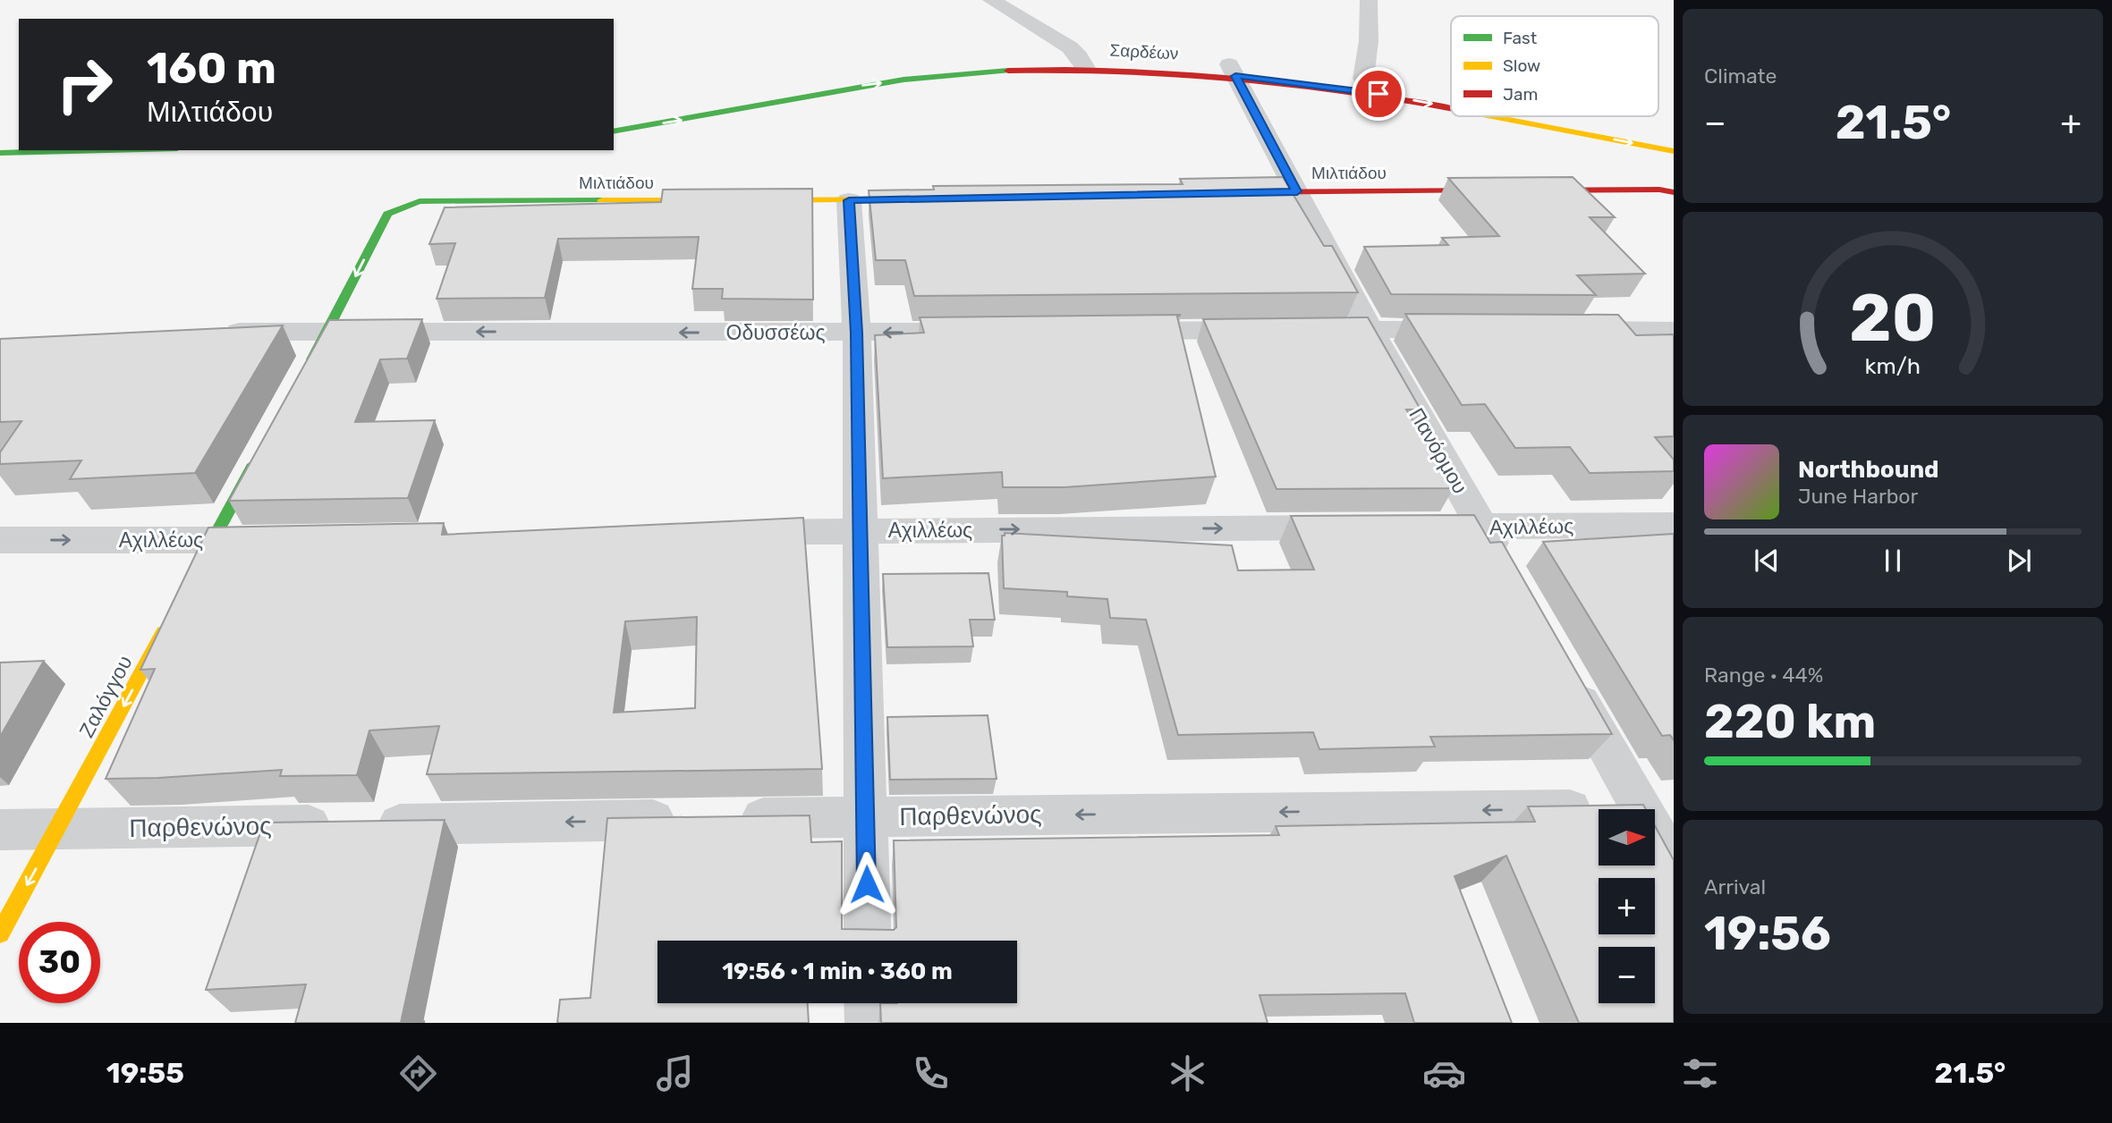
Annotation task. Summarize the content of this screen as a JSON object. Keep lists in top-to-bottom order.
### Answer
{
  "streets": {
    "main road": ["Σαρδέων", "Μιλτιάδου", "Ζαλόγγου"],
    "street": [
      "Οδυσσέως",
      "Πανόρμου",
      "Αχιλλέως",
      "Παρθενώνος"
    ]
  },
  "crossings": [
    ["Σαρδέων", "Πανόρμου"],
    ["Μιλτιάδου", "Οδυσσέως"],
    ["Μιλτιάδου", "Πανόρμου"],
    ["Πανόρμου", "Αχιλλέως"],
    ["Ζαλόγγου", "Παρθενώνος"]
  ],
  "one_way": [
    "Μιλτιάδου",
    "Οδυσσέως",
    "Αχιλλέως",
    "Ζαλόγγου",
    "Παρθενώνος"
  ],
  "legend": ["Fast", "Slow", "Jam"],
  "north": "right",
  "page": {
    "tile": [
      "Climate",
      ["Range · 44%", "220 km"],
      ["Arrival", "19:56"]
    ],
    "turn": ["160 m", "Μιλτιάδου"],
    "heat": ["−", "21.5°", "+"],
    "song": ["Northbound", "June Harbor"],
    "map_buttons": ["+", "−"],
    "limit": "30",
    "trip": "19:56 · 1 min · 360 m",
    "tabs": ["19:55", "21.5°"],
    "gauge": ["20", "km/h"]
  }
}
